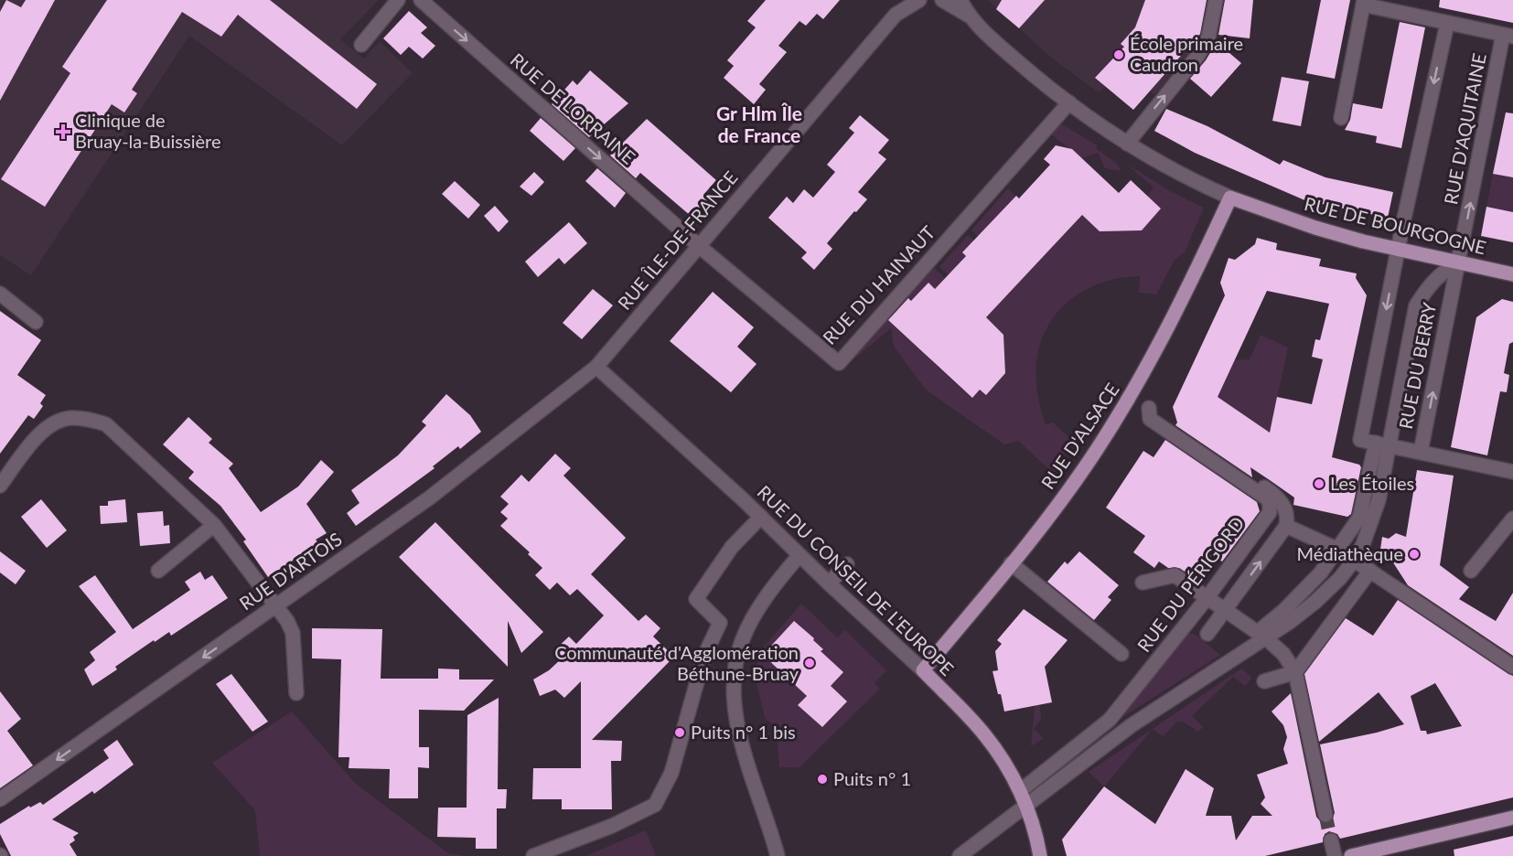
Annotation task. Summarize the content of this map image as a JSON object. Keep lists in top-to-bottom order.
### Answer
{
  "streets": {
    "main road": ["RUE DE BOURGOGNE", "RUE D'ALSACE", "RUE DU CONSEIL DE L'EUROPE"],
    "street": [
      "RUE DE LORRAINE",
      "RUE D'AQUITAINE",
      "RUE ÎLE-DE-FRANCE",
      "RUE DU HAINAUT",
      "RUE DU BERRY",
      "RUE D'ARTOIS",
      "RUE DU PÉRIGORD"
    ]
  },
  "crossings": [
    ["RUE DE LORRAINE", "RUE ÎLE-DE-FRANCE"],
    ["RUE DE LORRAINE", "RUE DU HAINAUT"],
    ["RUE D'AQUITAINE", "RUE DE BOURGOGNE"],
    ["RUE D'AQUITAINE", "RUE DU BERRY"],
    ["RUE DE BOURGOGNE", "RUE DU HAINAUT"],
    ["RUE DE BOURGOGNE", "RUE DU BERRY"],
    ["RUE DE BOURGOGNE", "RUE D'ALSACE"],
    ["RUE ÎLE-DE-FRANCE", "RUE DU HAINAUT"],
    ["RUE ÎLE-DE-FRANCE", "RUE D'ARTOIS"],
    ["RUE ÎLE-DE-FRANCE", "RUE DU CONSEIL DE L'EUROPE"],
    ["RUE D'ALSACE", "RUE DU CONSEIL DE L'EUROPE"],
    ["RUE D'ALSACE", "RUE DU PÉRIGORD"],
    ["RUE D'ARTOIS", "RUE DU CONSEIL DE L'EUROPE"],
    ["RUE DU CONSEIL DE L'EUROPE", "RUE DU PÉRIGORD"]
  ],
  "one_way": ["RUE DE LORRAINE", "RUE D'ARTOIS"],
  "districts": ["Gr Hlm Île de France"],
  "places": {
    "other": [
      "École primaire Caudron",
      "Les Étoiles",
      "Médiathèque",
      "Communauté d'Agglomération Béthune-Bruay",
      "Puits n° 1 bis",
      "Puits n° 1"
    ],
    "health": ["Clinique de Bruay-la-Buissière"]
  }
}
